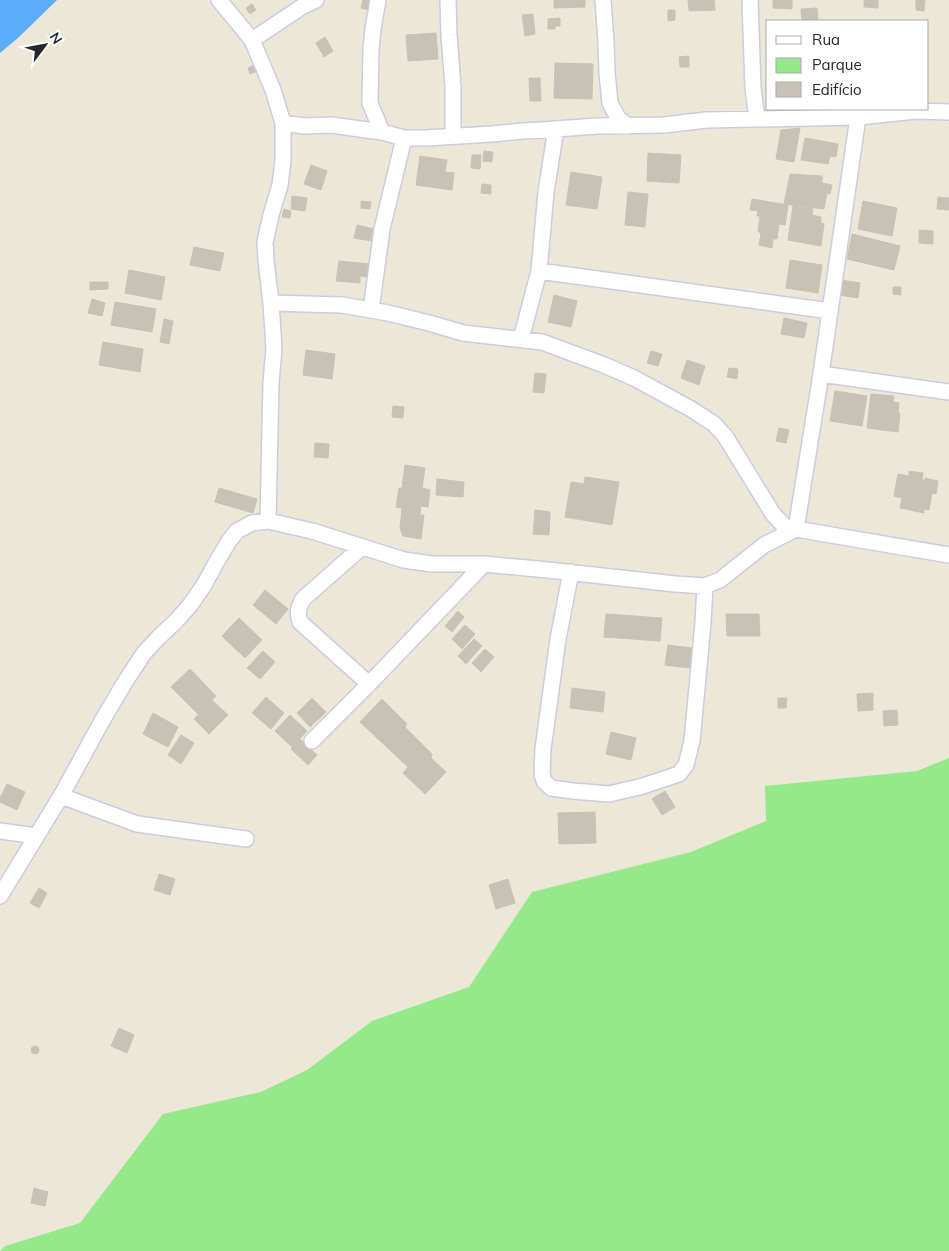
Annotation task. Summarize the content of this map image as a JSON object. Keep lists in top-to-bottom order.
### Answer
{
  "legend": ["Rua", "Parque", "Edifício"],
  "north": "top right"
}
